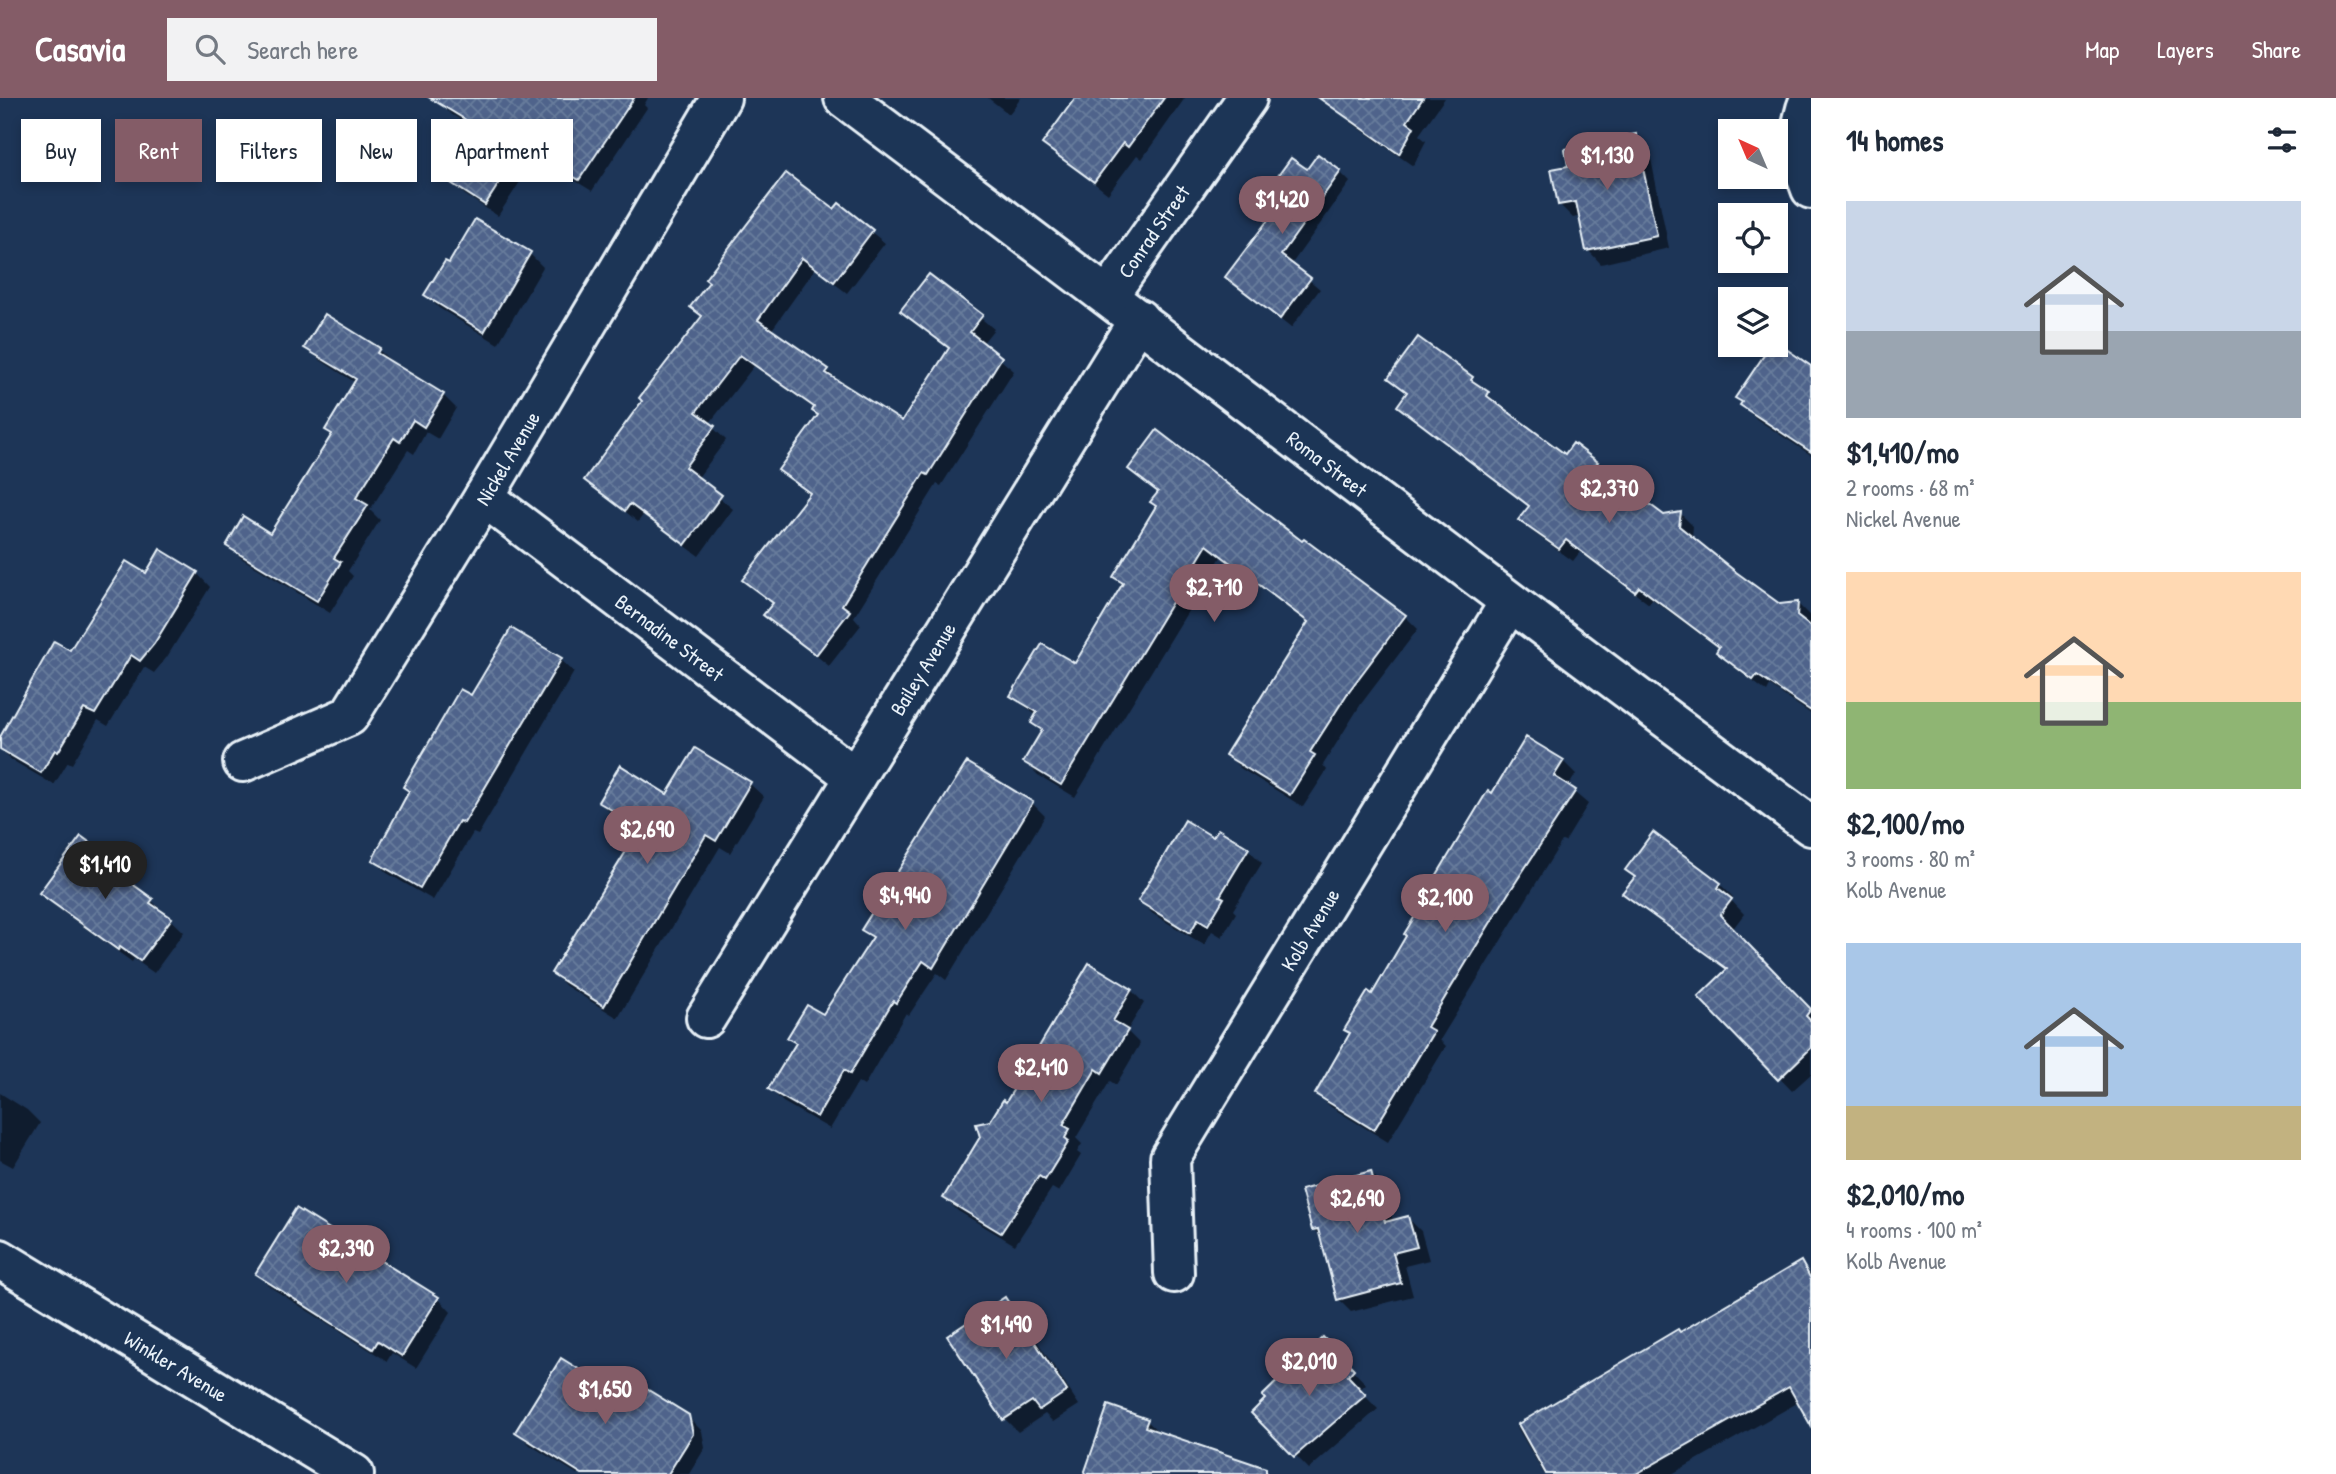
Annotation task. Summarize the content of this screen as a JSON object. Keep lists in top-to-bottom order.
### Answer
{
  "streets": {
    "street": [
      "Conrad Street",
      "Nickel Avenue",
      "Roma Street",
      "Bernadine Street",
      "Bailey Avenue",
      "Kolb Avenue",
      "Winkler Avenue"
    ]
  },
  "crossings": [
    ["Conrad Street", "Roma Street"],
    ["Nickel Avenue", "Bernadine Street"],
    ["Roma Street", "Bailey Avenue"],
    ["Roma Street", "Kolb Avenue"],
    ["Bernadine Street", "Bailey Avenue"]
  ],
  "north": "top left",
  "page": {
    "header": "Casavia",
    "search": "Search here",
    "nav": ["Map", "Layers", "Share"],
    "heading": "14 homes",
    "chip": [
      "Buy",
      "Rent",
      "Filters",
      "New",
      "Apartment"
    ],
    "price": [
      "$1,130",
      "$1,420",
      "$2,370",
      "$2,710",
      "$2,690",
      "$1,410",
      "$4,940",
      "$2,100",
      "$2,410",
      "$2,690",
      "$2,390",
      "$1,490",
      "$2,010",
      "$1,650"
    ],
    "list": [
      {
        "name": "$1,410/mo",
        "note": "2 rooms · 68 m² · Nickel Avenue"
      },
      {
        "name": "$2,100/mo",
        "note": "3 rooms · 80 m² · Kolb Avenue"
      },
      {
        "name": "$2,010/mo",
        "note": "4 rooms · 100 m² · Kolb Avenue"
      }
    ]
  }
}
